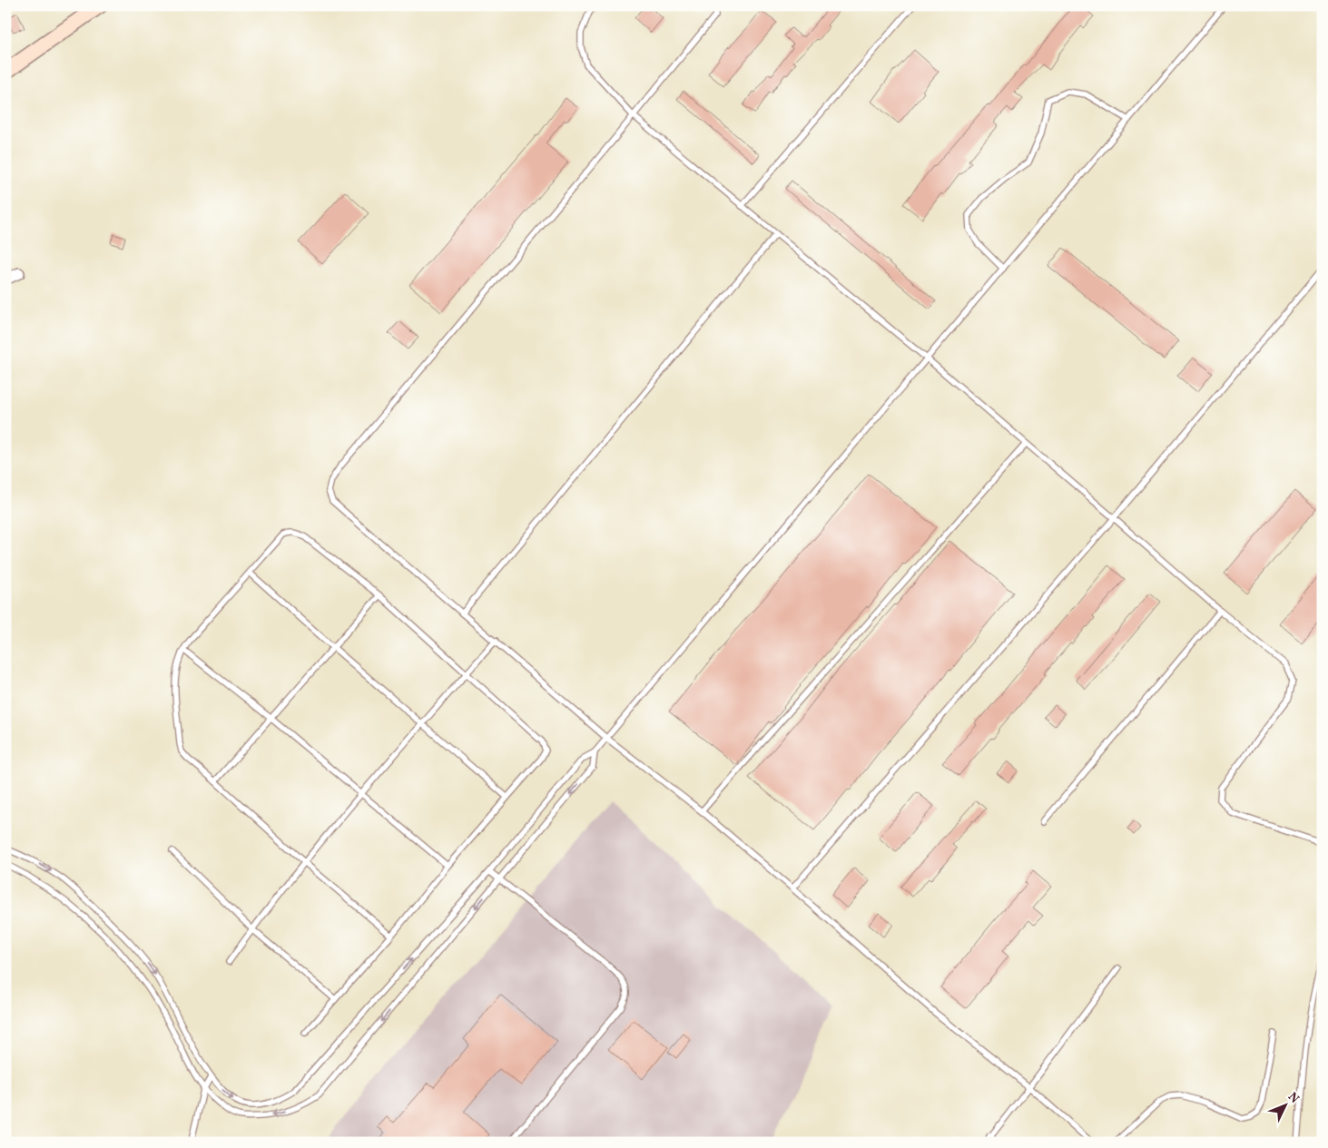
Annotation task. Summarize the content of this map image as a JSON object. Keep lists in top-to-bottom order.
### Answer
{
  "north": "top right"
}
